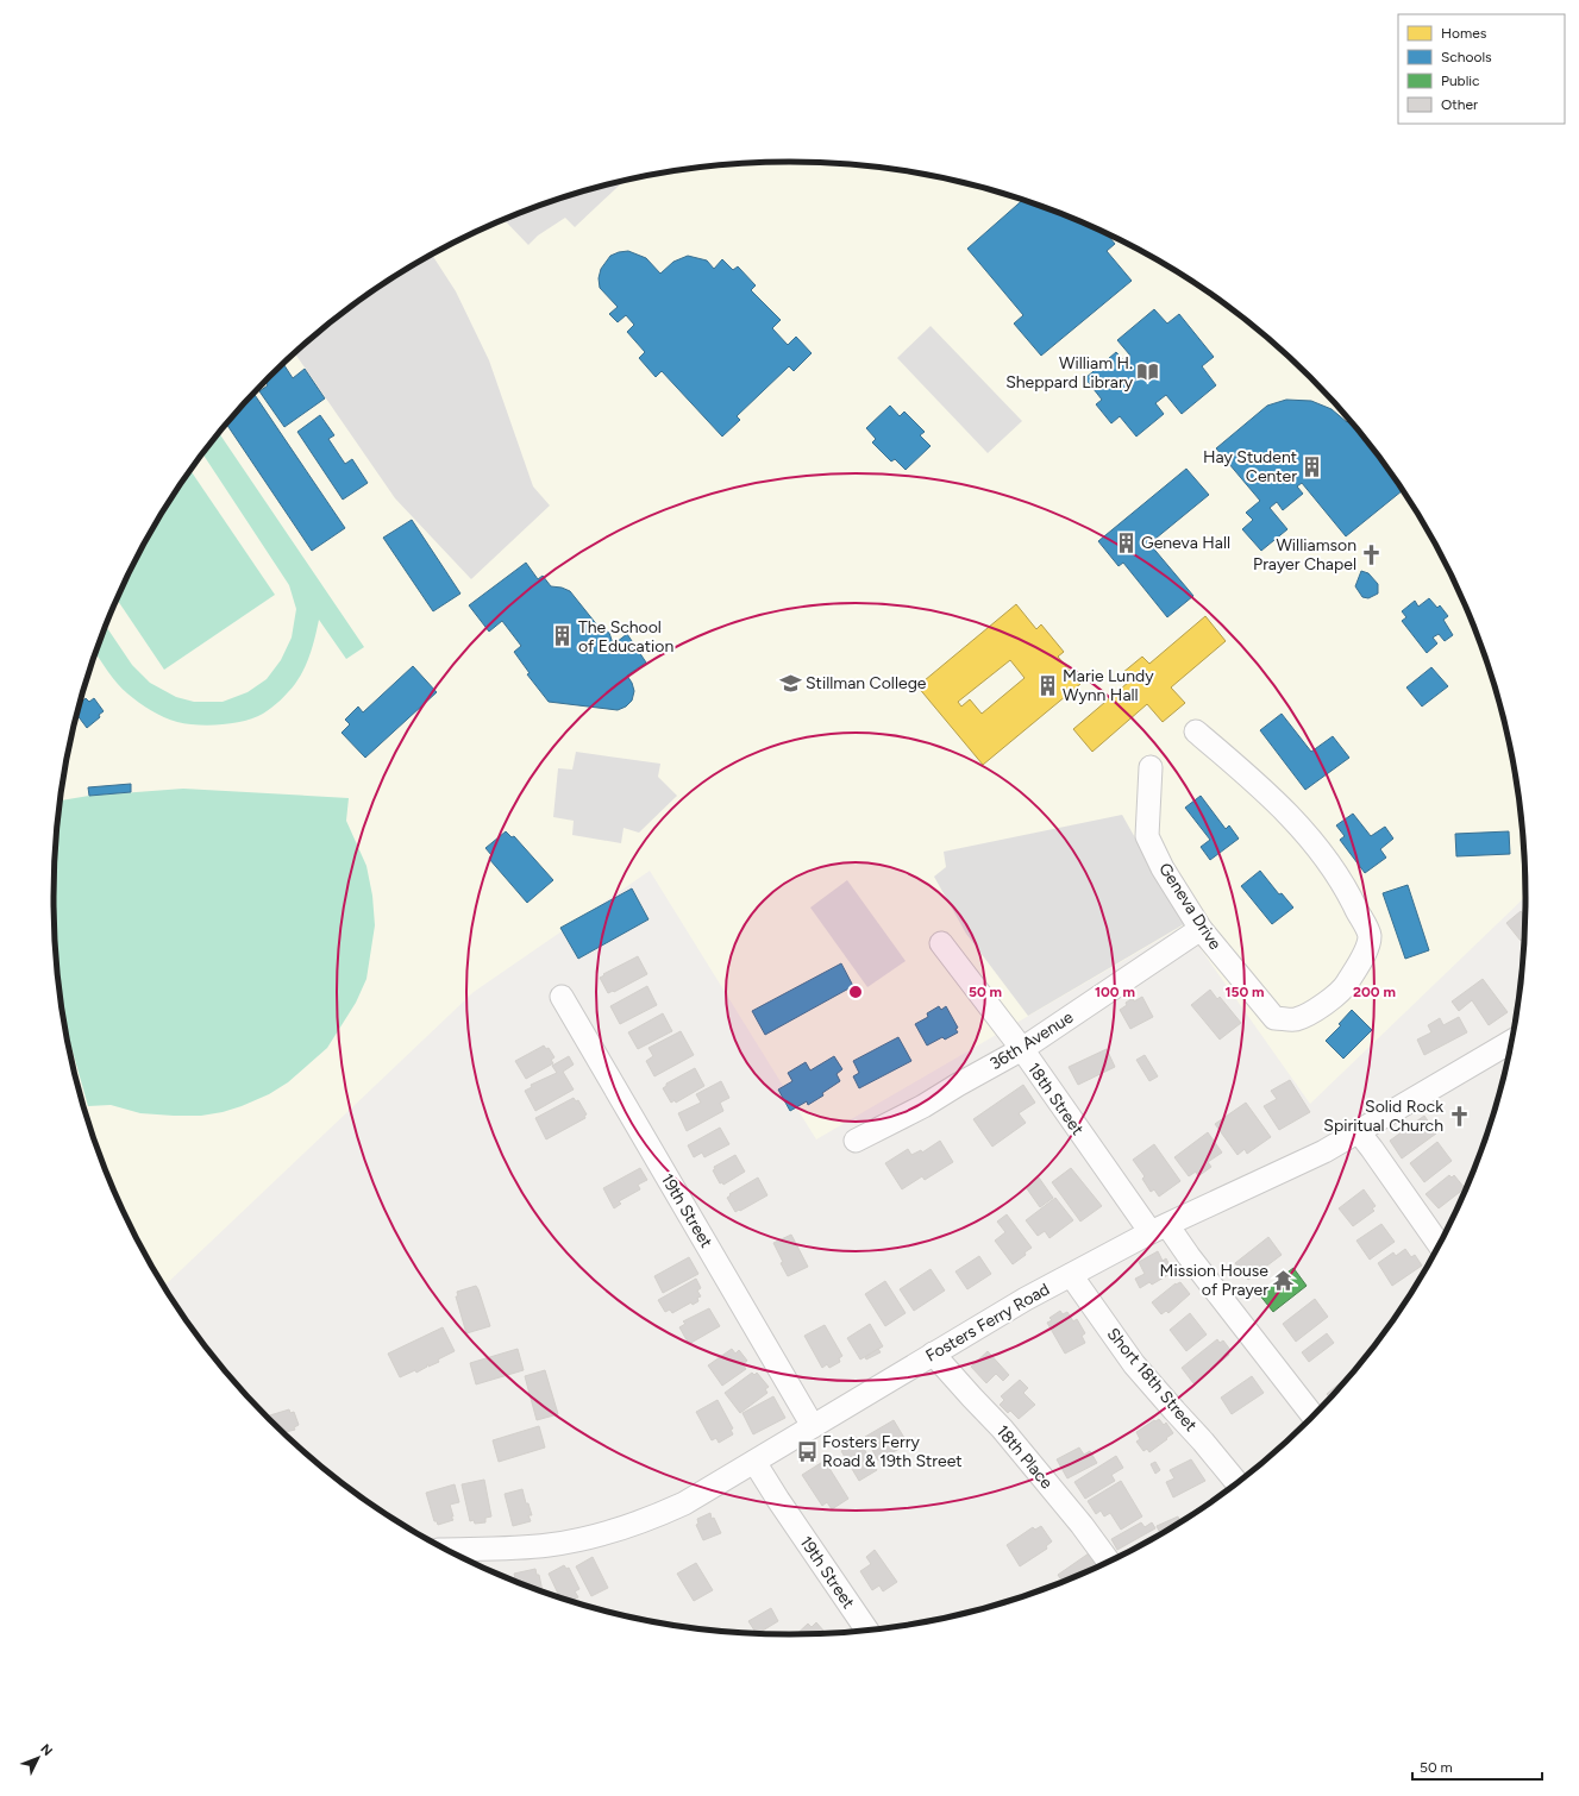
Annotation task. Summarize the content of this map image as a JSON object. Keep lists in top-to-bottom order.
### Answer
{
  "streets": {
    "street": [
      "Geneva Drive",
      "36th Avenue",
      "18th Street",
      "19th Street",
      "Fosters Ferry Road",
      "Short 18th Street",
      "18th Place"
    ]
  },
  "crossings": [
    ["Geneva Drive", "36th Avenue"],
    ["36th Avenue", "18th Street"],
    ["18th Street", "Fosters Ferry Road"],
    ["19th Street", "Fosters Ferry Road"],
    ["Fosters Ferry Road", "Short 18th Street"],
    ["Fosters Ferry Road", "18th Place"]
  ],
  "places": {
    "library": ["William H. Sheppard Library"],
    "building": [
      "Hay Student Center",
      "Geneva Hall",
      "The School of Education",
      "Marie Lundy Wynn Hall"
    ],
    "church": ["Williamson Prayer Chapel", "Solid Rock Spiritual Church"],
    "school or university": ["Stillman College"],
    "temple": ["Mission House of Prayer"],
    "bus stop": ["Fosters Ferry Road & 19th Street"]
  },
  "legend": [
    "Homes",
    "Schools",
    "Public",
    "Other"
  ],
  "scale_bar": "50 m",
  "north": "top right",
  "rings": [
    "50 m",
    "100 m",
    "150 m",
    "200 m"
  ]
}
